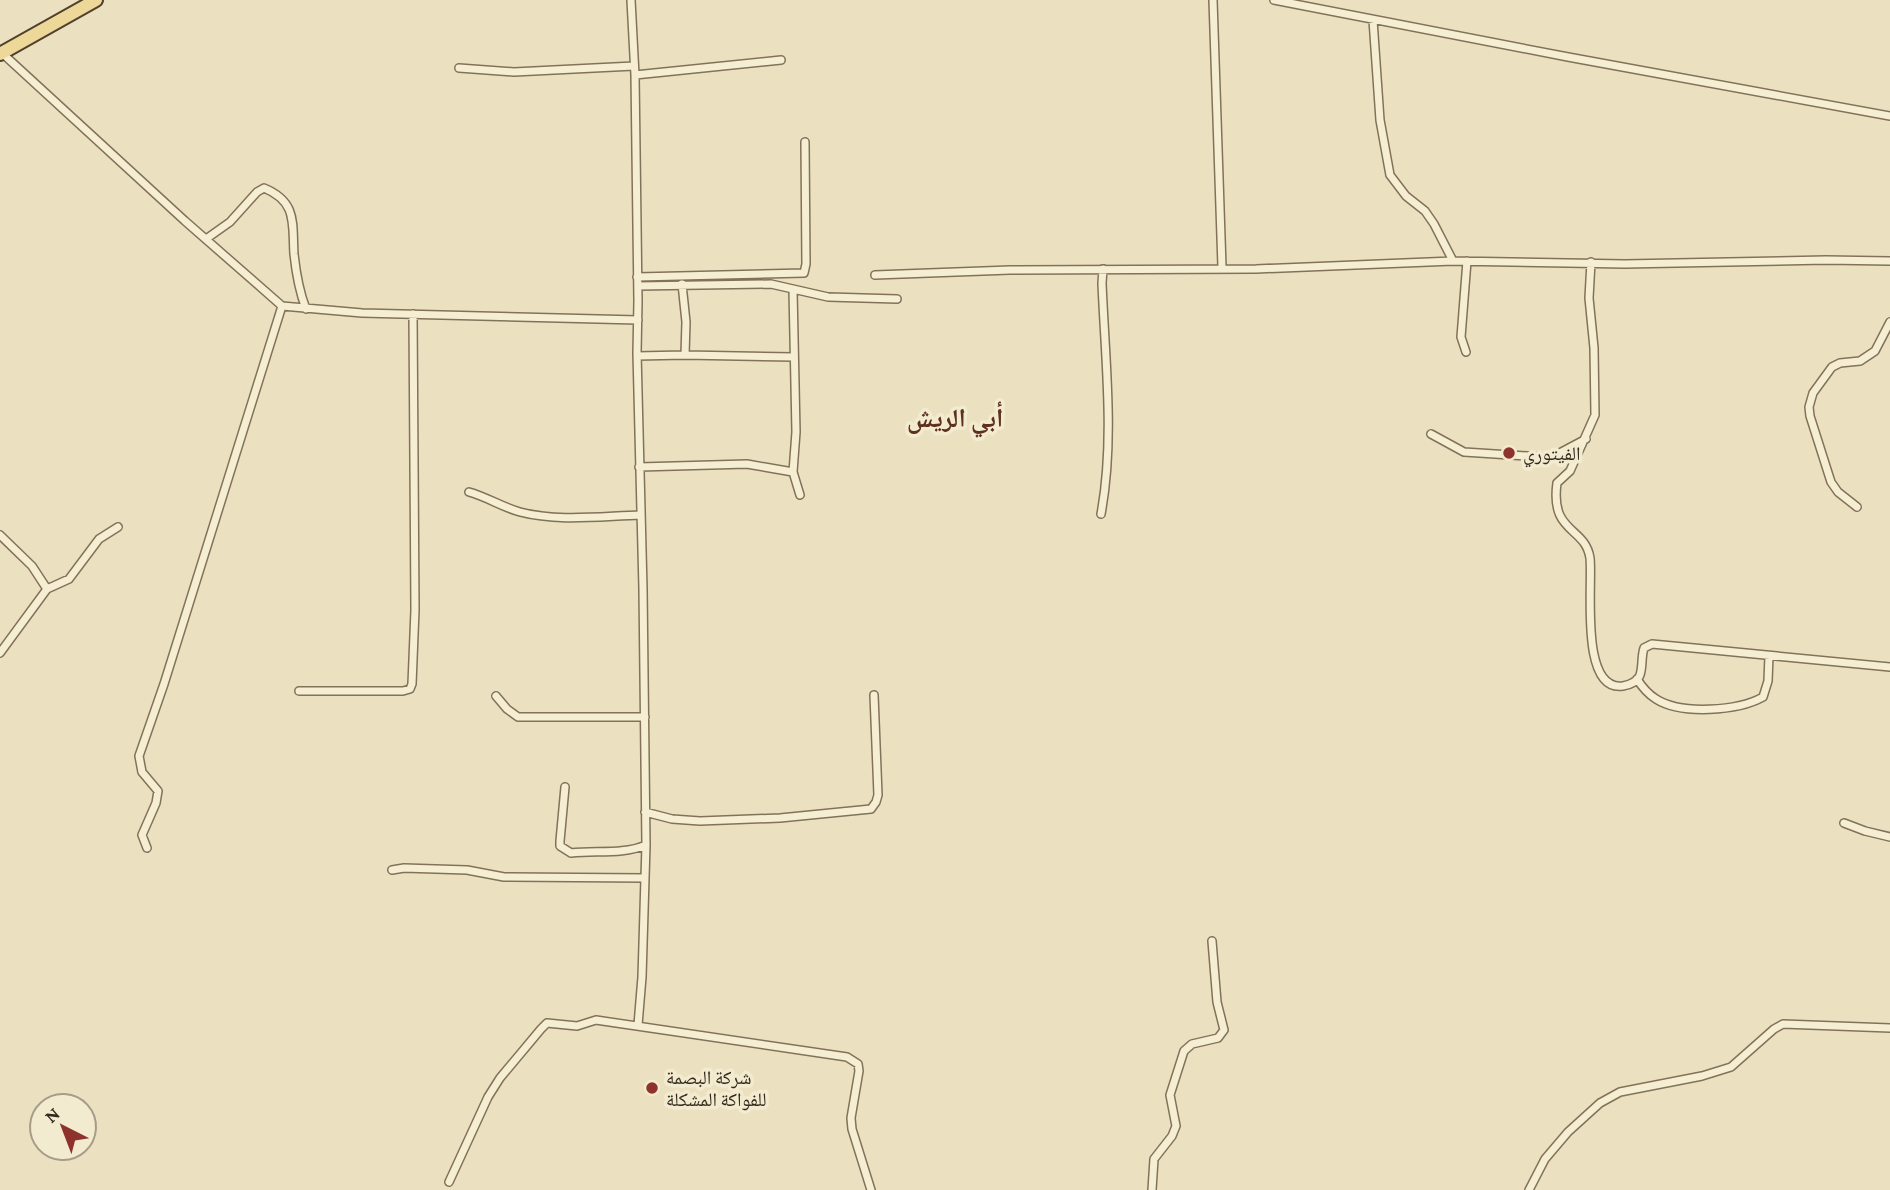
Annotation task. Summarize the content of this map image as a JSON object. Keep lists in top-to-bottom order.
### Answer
{
  "districts": ["أبي الريش"],
  "places": ["الفيتوري", "شركة البصمة للفواكة المشكلة"],
  "north": "top left"
}
